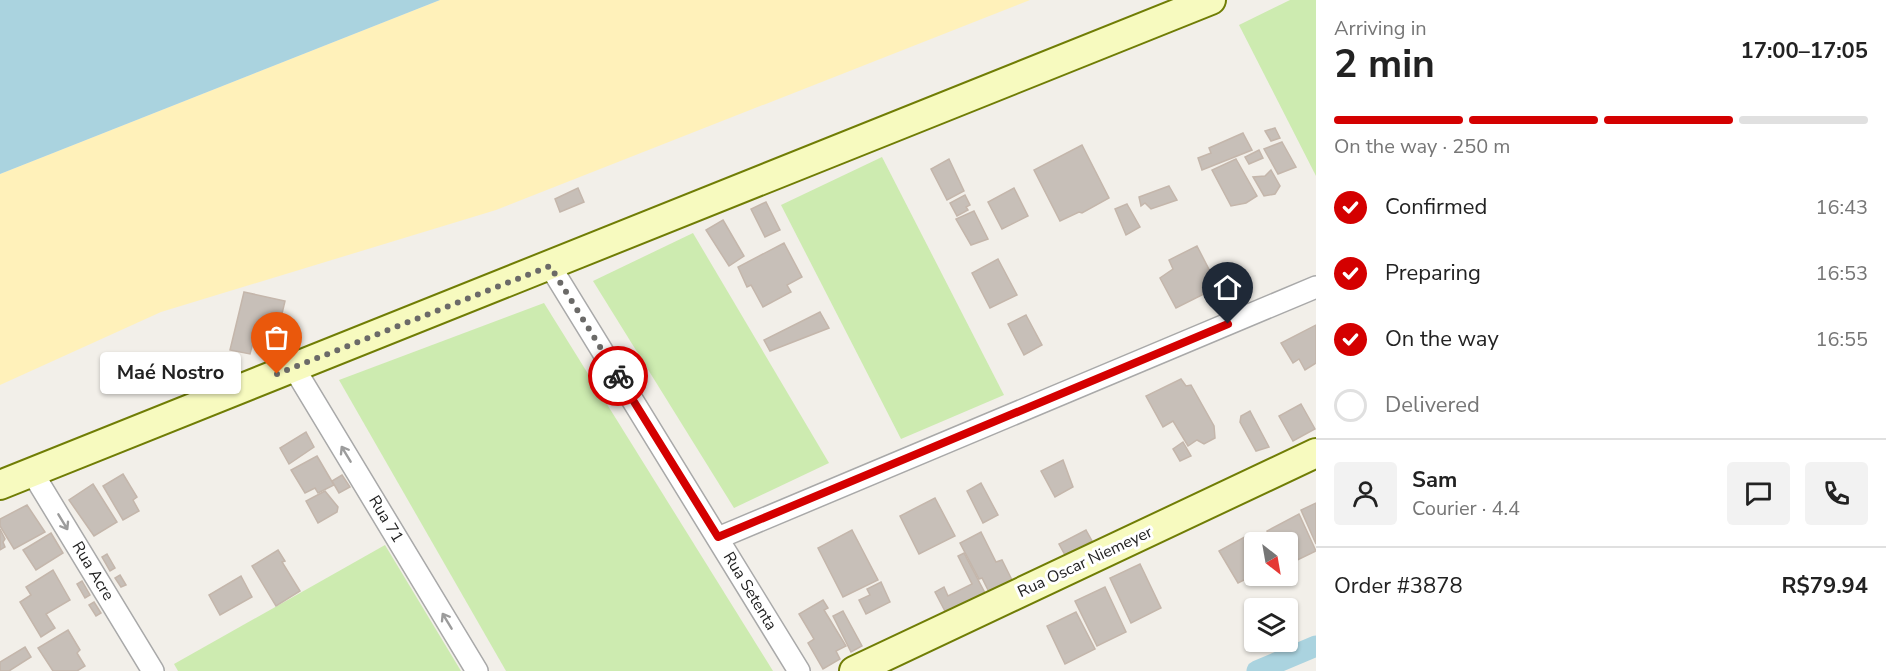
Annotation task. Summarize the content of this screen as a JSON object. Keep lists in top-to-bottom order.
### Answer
{
  "streets": {
    "street": [
      "Rua 71",
      "Rua Oscar Niemeyer",
      "Rua Acre",
      "Rua Setenta"
    ]
  },
  "one_way": ["Rua 71", "Rua Acre"],
  "places": ["Maé Nostro"],
  "north": "bottom right",
  "page": {
    "heading": ["2 min", "Arriving in", "17:00–17:05"],
    "panel": [
      "Sam",
      "Courier · 4.4",
      "Order #3878",
      "R$79.94"
    ],
    "bar": "On the way · 250 m",
    "list": [
      ["Confirmed", "16:43"],
      ["Preparing", "16:53"],
      ["On the way", "16:55"],
      "Delivered"
    ],
    "bubble": "Maé Nostro"
  }
}
